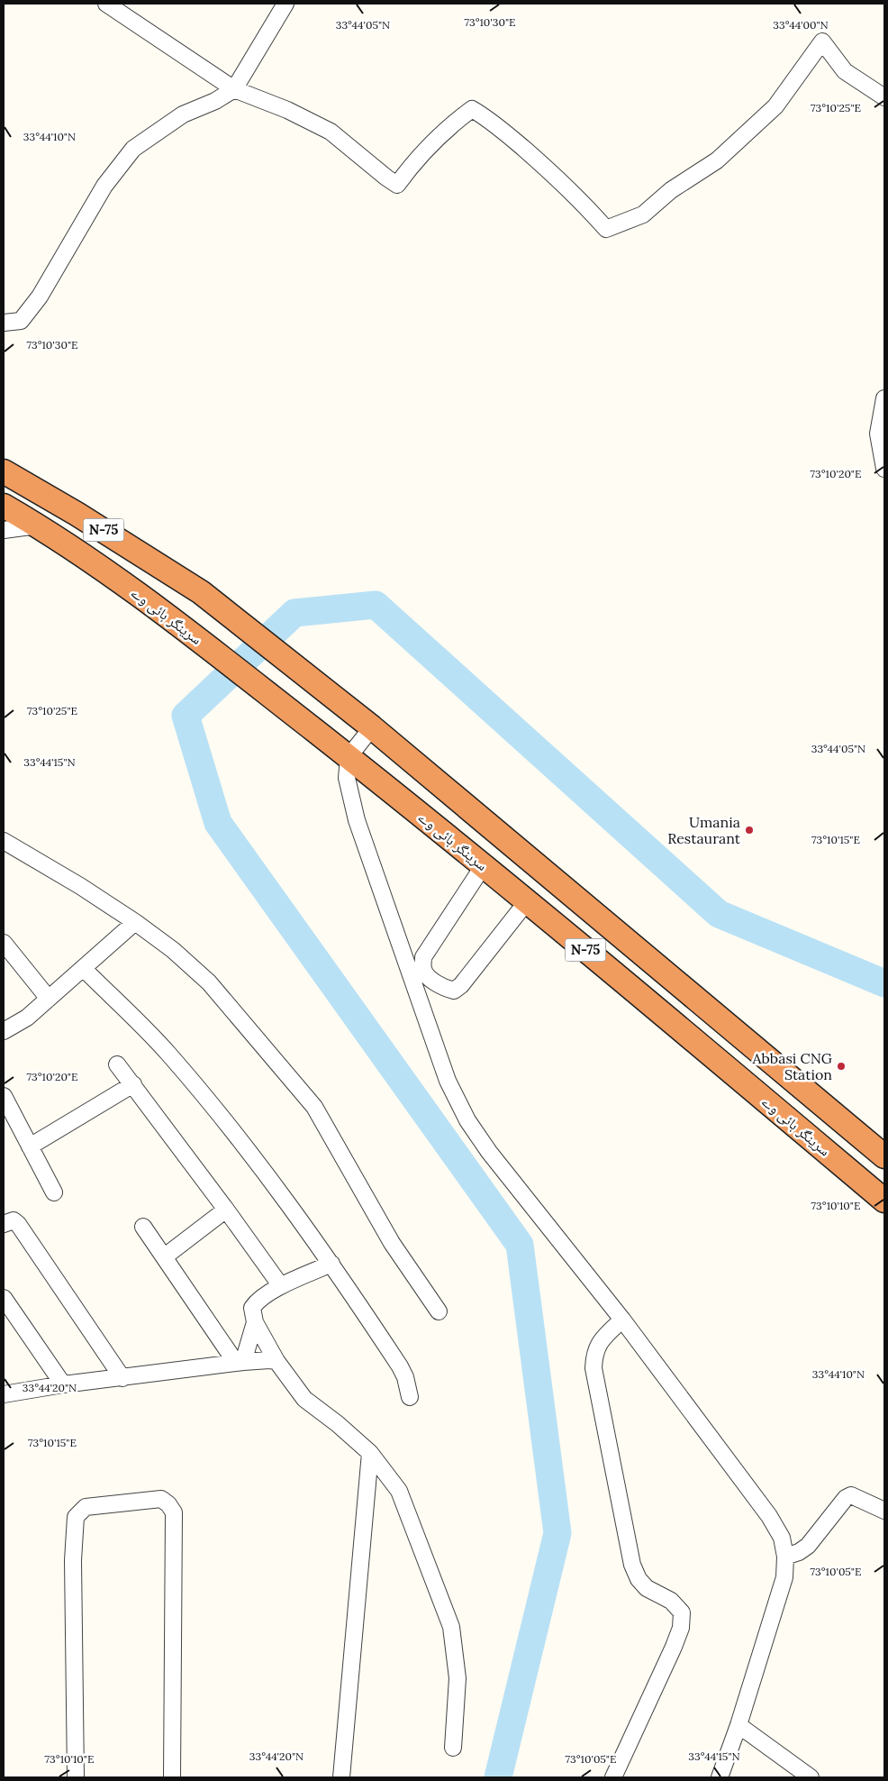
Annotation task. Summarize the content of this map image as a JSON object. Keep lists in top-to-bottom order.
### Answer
{
  "streets": {
    "highway": ["N-75", "سرینگر ہائی وے"]
  },
  "places": ["Umania Restaurant", "Abbasi CNG Station"],
  "coordinates": [
    "73°10'30\"E",
    "33°44'05\"N",
    "33°44'00\"N",
    "73°10'25\"E",
    "33°44'10\"N",
    "73°10'20\"E",
    "33°44'15\"N",
    "73°10'15\"E",
    "73°10'10\"E",
    "33°44'20\"N",
    "73°10'05\"E"
  ]
}
